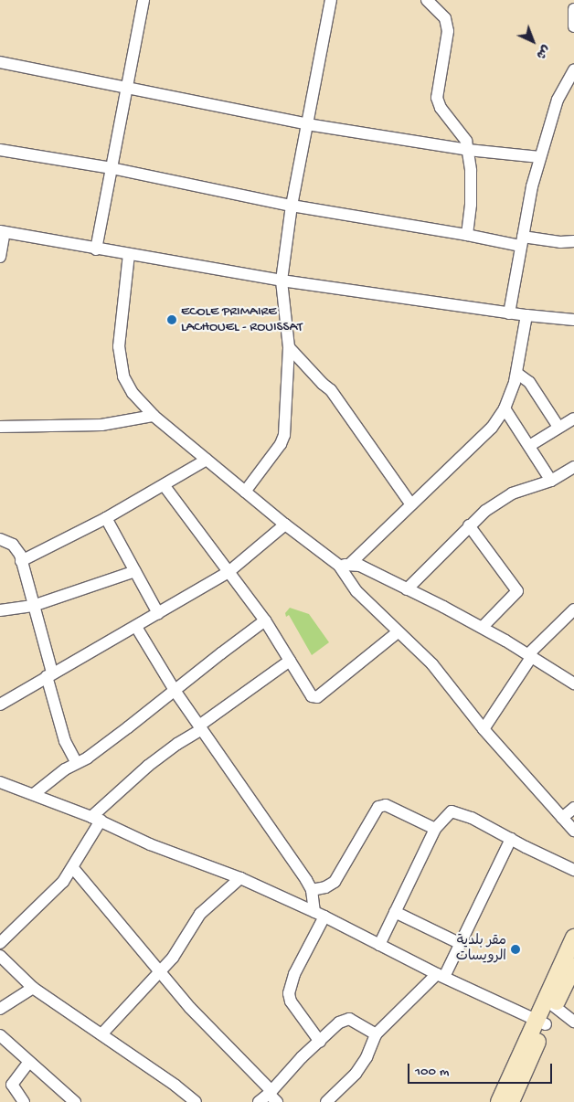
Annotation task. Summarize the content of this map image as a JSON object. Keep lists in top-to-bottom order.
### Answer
{
  "places": ["ECOLE PRIMAIRE LACHOUEL - ROUISSAT", "مقر بلدية الرويسات"],
  "scale_bar": "100 m",
  "north": "bottom right"
}
